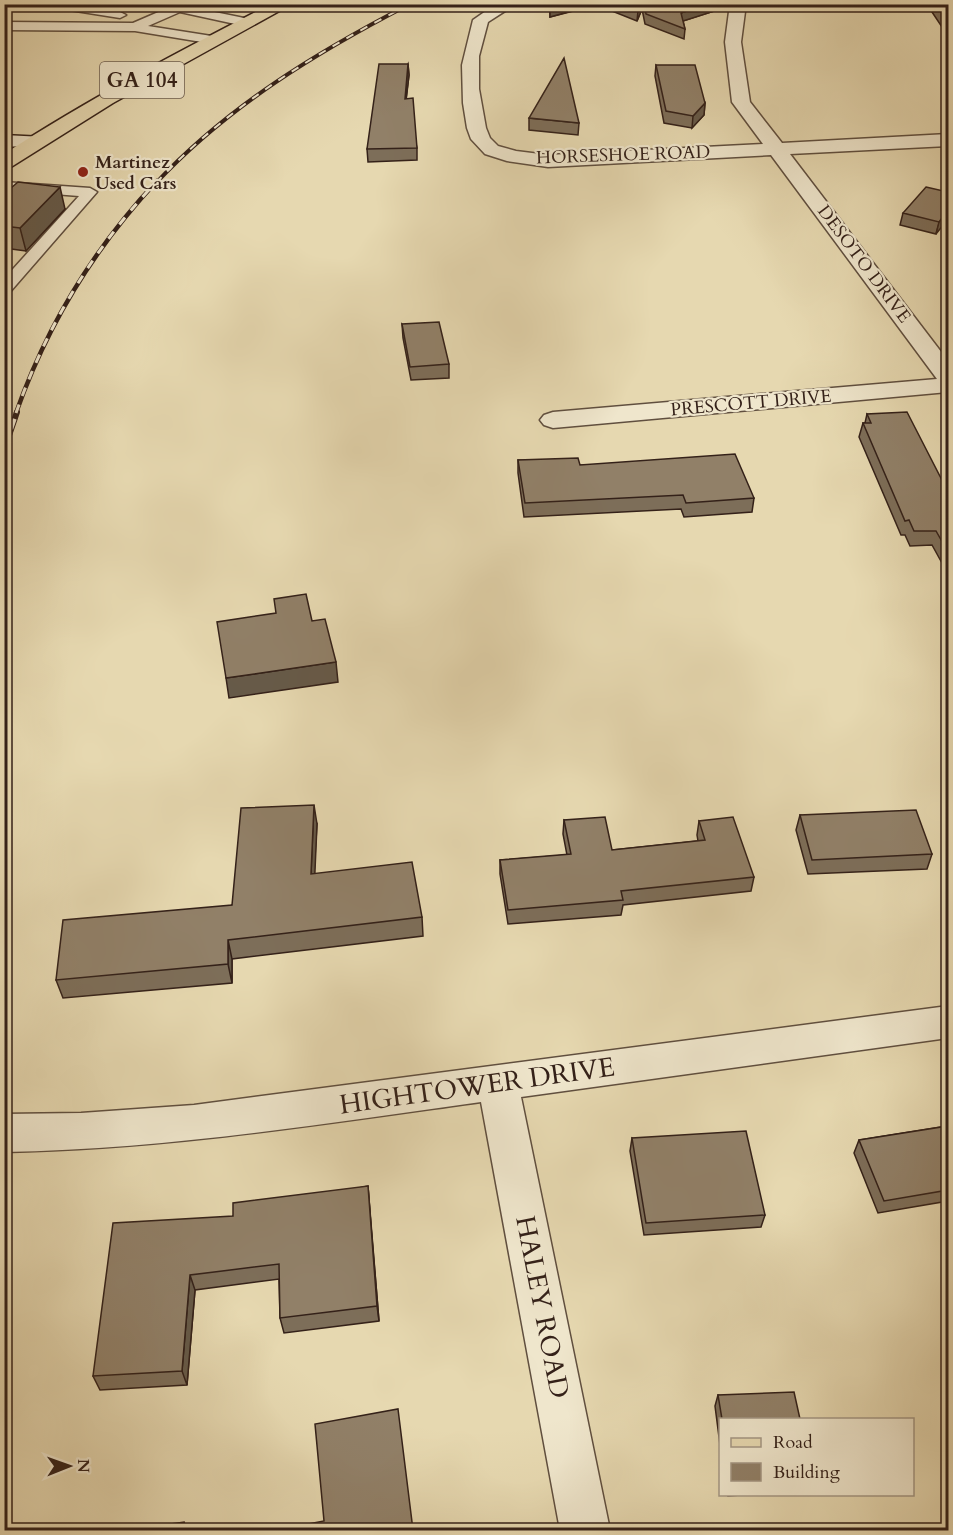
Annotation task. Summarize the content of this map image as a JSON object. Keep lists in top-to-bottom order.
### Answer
{
  "streets": {
    "main road": ["GA 104"],
    "street": [
      "HORSESHOE ROAD",
      "DESOTO DRIVE",
      "PRESCOTT DRIVE",
      "HIGHTOWER DRIVE",
      "HALEY ROAD"
    ]
  },
  "crossings": [
    ["HORSESHOE ROAD", "DESOTO DRIVE"],
    ["HIGHTOWER DRIVE", "HALEY ROAD"]
  ],
  "places": ["Martinez Used Cars"],
  "legend": ["Road", "Building"],
  "north": "right"
}
